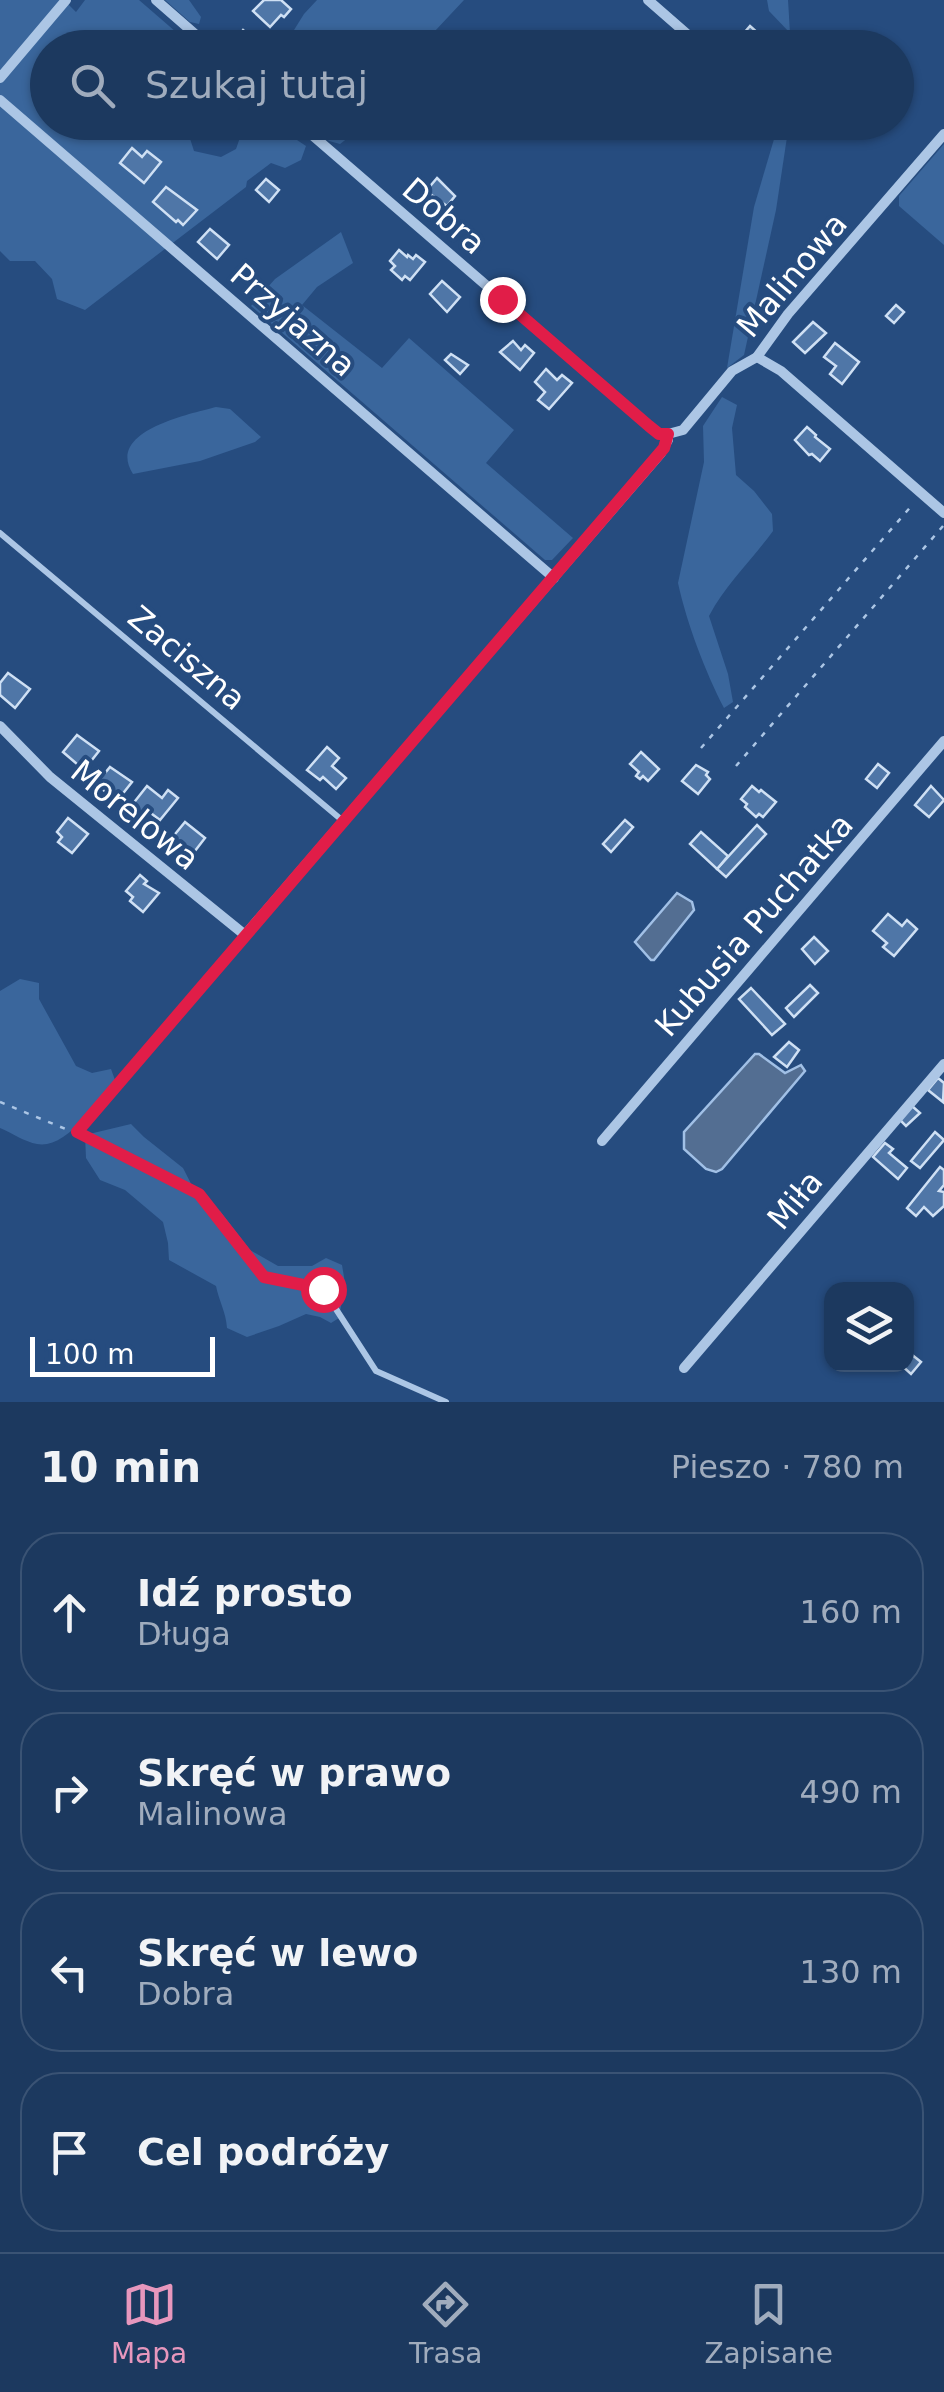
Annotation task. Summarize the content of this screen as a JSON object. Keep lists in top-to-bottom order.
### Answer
{
  "streets": {
    "street": [
      "Dobra",
      "Malinowa",
      "Przyjazna",
      "Morelowa",
      "Kubusia Puchatka",
      "Miła"
    ],
    "lane": ["Zaciszna"]
  },
  "crossings": [
    ["Dobra", "Malinowa"],
    ["Malinowa", "Przyjazna"],
    ["Malinowa", "Zaciszna"],
    ["Malinowa", "Morelowa"]
  ],
  "scale_bar": "100 m",
  "page": {
    "search": "Szukaj tutaj",
    "scale": "100 m",
    "heading": ["10 min", "Pieszo · 780 m"],
    "list": [
      ["Idź prosto", "Długa", "160 m"],
      ["Skręć w prawo", "Malinowa", "490 m"],
      ["Skręć w lewo", "Dobra", "130 m"],
      "Cel podróży"
    ],
    "nav": ["Mapa", "Trasa", "Zapisane"]
  }
}
